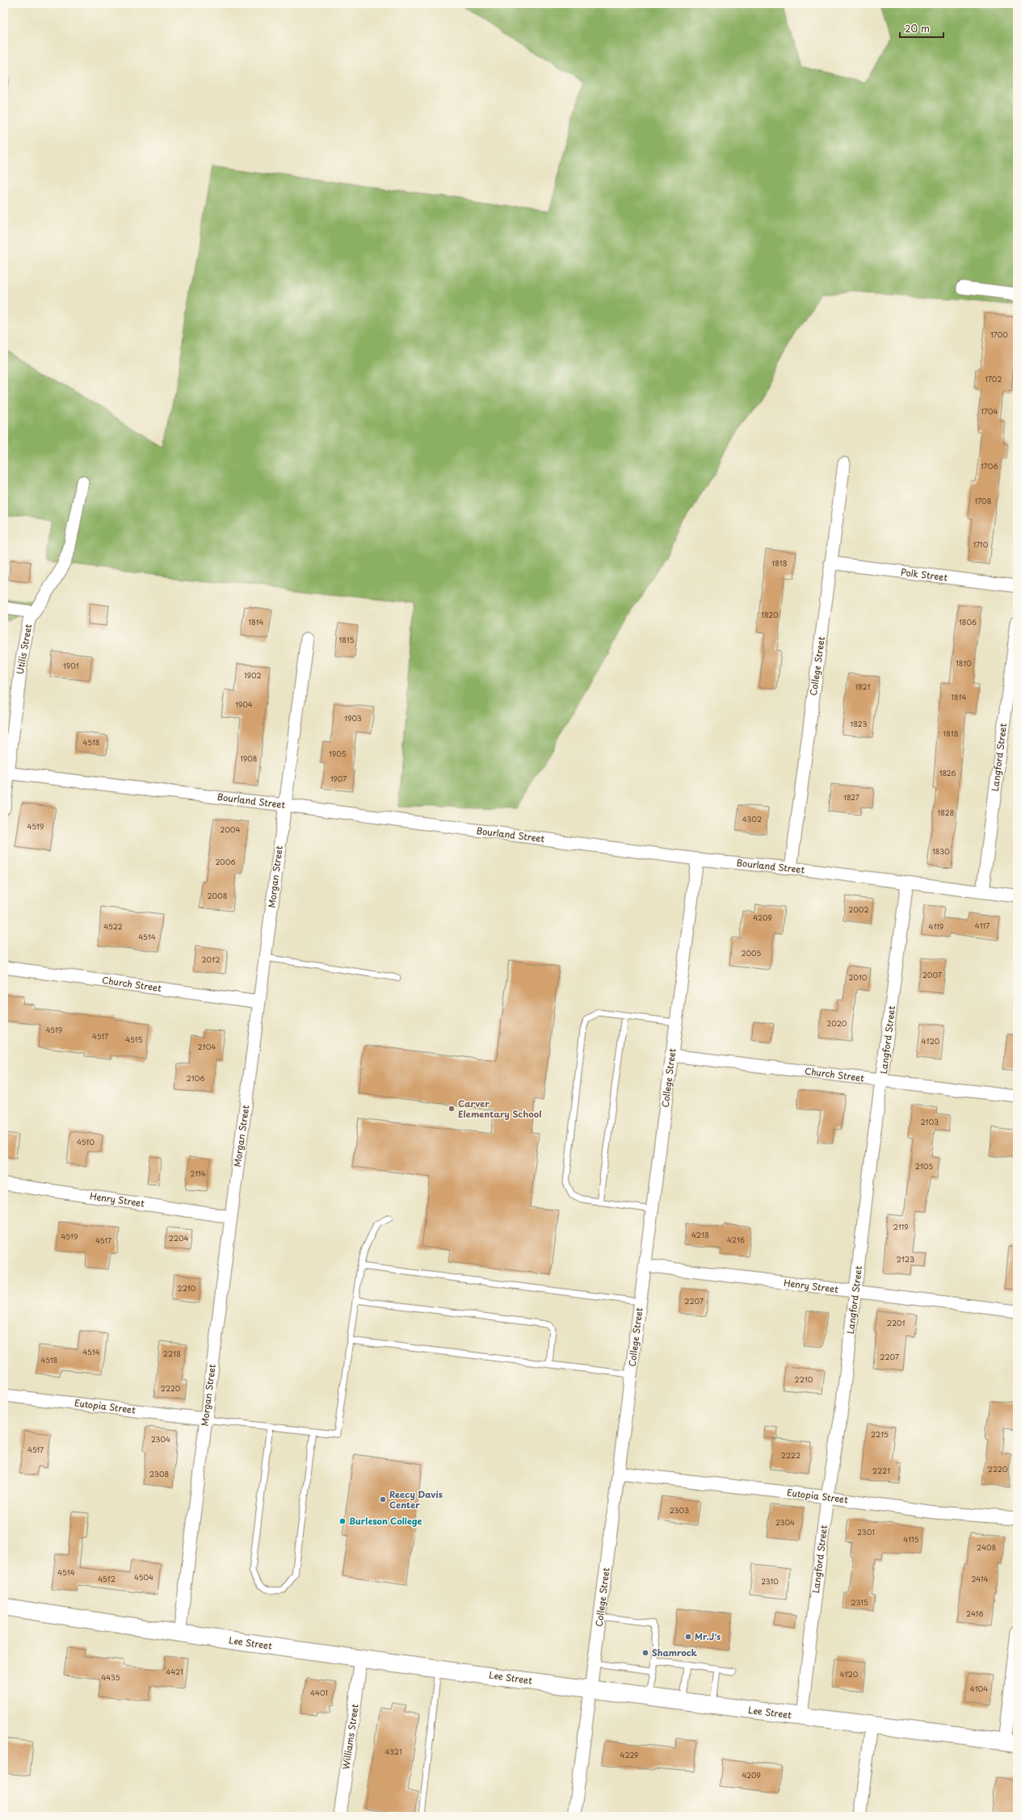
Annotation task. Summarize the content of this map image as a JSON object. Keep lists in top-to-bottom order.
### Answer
{
  "streets": {
    "main road": ["Lee Street"],
    "street": [
      "Polk Street",
      "Utilis Street",
      "College Street",
      "Langford Street",
      "Bourland Street",
      "Morgan Street",
      "Church Street",
      "Henry Street",
      "Eutopia Street",
      "Williams Street"
    ]
  },
  "crossings": [
    ["Polk Street", "College Street"],
    ["Utilis Street", "Bourland Street"],
    ["College Street", "Bourland Street"],
    ["College Street", "Church Street"],
    ["College Street", "Henry Street"],
    ["College Street", "Eutopia Street"],
    ["College Street", "Lee Street"],
    ["Langford Street", "Bourland Street"],
    ["Langford Street", "Church Street"],
    ["Langford Street", "Henry Street"],
    ["Langford Street", "Eutopia Street"],
    ["Langford Street", "Lee Street"],
    ["Bourland Street", "Morgan Street"],
    ["Morgan Street", "Church Street"],
    ["Morgan Street", "Henry Street"],
    ["Morgan Street", "Eutopia Street"],
    ["Morgan Street", "Lee Street"],
    ["Lee Street", "Williams Street"]
  ],
  "places": [
    "Carver Elementary School",
    "Reecy Davis Center",
    "Burleson College",
    "Mr.J's",
    "Shamrock"
  ],
  "house_numbers": [
    "1700",
    "1702",
    "1704",
    "1706",
    "1708",
    "1710",
    "1818",
    "1820",
    "1814",
    "1806",
    "1815",
    "1810",
    "1901",
    "1902",
    "1821",
    "1814",
    "1904",
    "1903",
    "1823",
    "1818",
    "4518",
    "1905",
    "1908",
    "1826",
    "1907",
    "1827",
    "1828",
    "4302",
    "4519",
    "2004",
    "1830",
    "2006",
    "2008",
    "2002",
    "4209",
    "4117",
    "4522",
    "4119",
    "4514",
    "2005",
    "2012",
    "2007",
    "2010",
    "2020",
    "4519",
    "4517",
    "4515",
    "4120",
    "2104",
    "2106",
    "2103",
    "4510",
    "2105",
    "2114",
    "2119",
    "4218",
    "4519",
    "2204",
    "4216",
    "4517",
    "2123",
    "2210",
    "2207",
    "2201",
    "4514",
    "2218",
    "2207",
    "4518",
    "2210",
    "2220",
    "2215",
    "2304",
    "4517",
    "2222",
    "2220",
    "2221",
    "2308",
    "2303",
    "2304",
    "2301",
    "4115",
    "2408",
    "4514",
    "4504",
    "4512",
    "2414",
    "2310",
    "2315",
    "2416",
    "4421",
    "4120",
    "4435",
    "4104",
    "4401",
    "4321",
    "4229",
    "4209"
  ],
  "scale_bar": "20 m"
}
